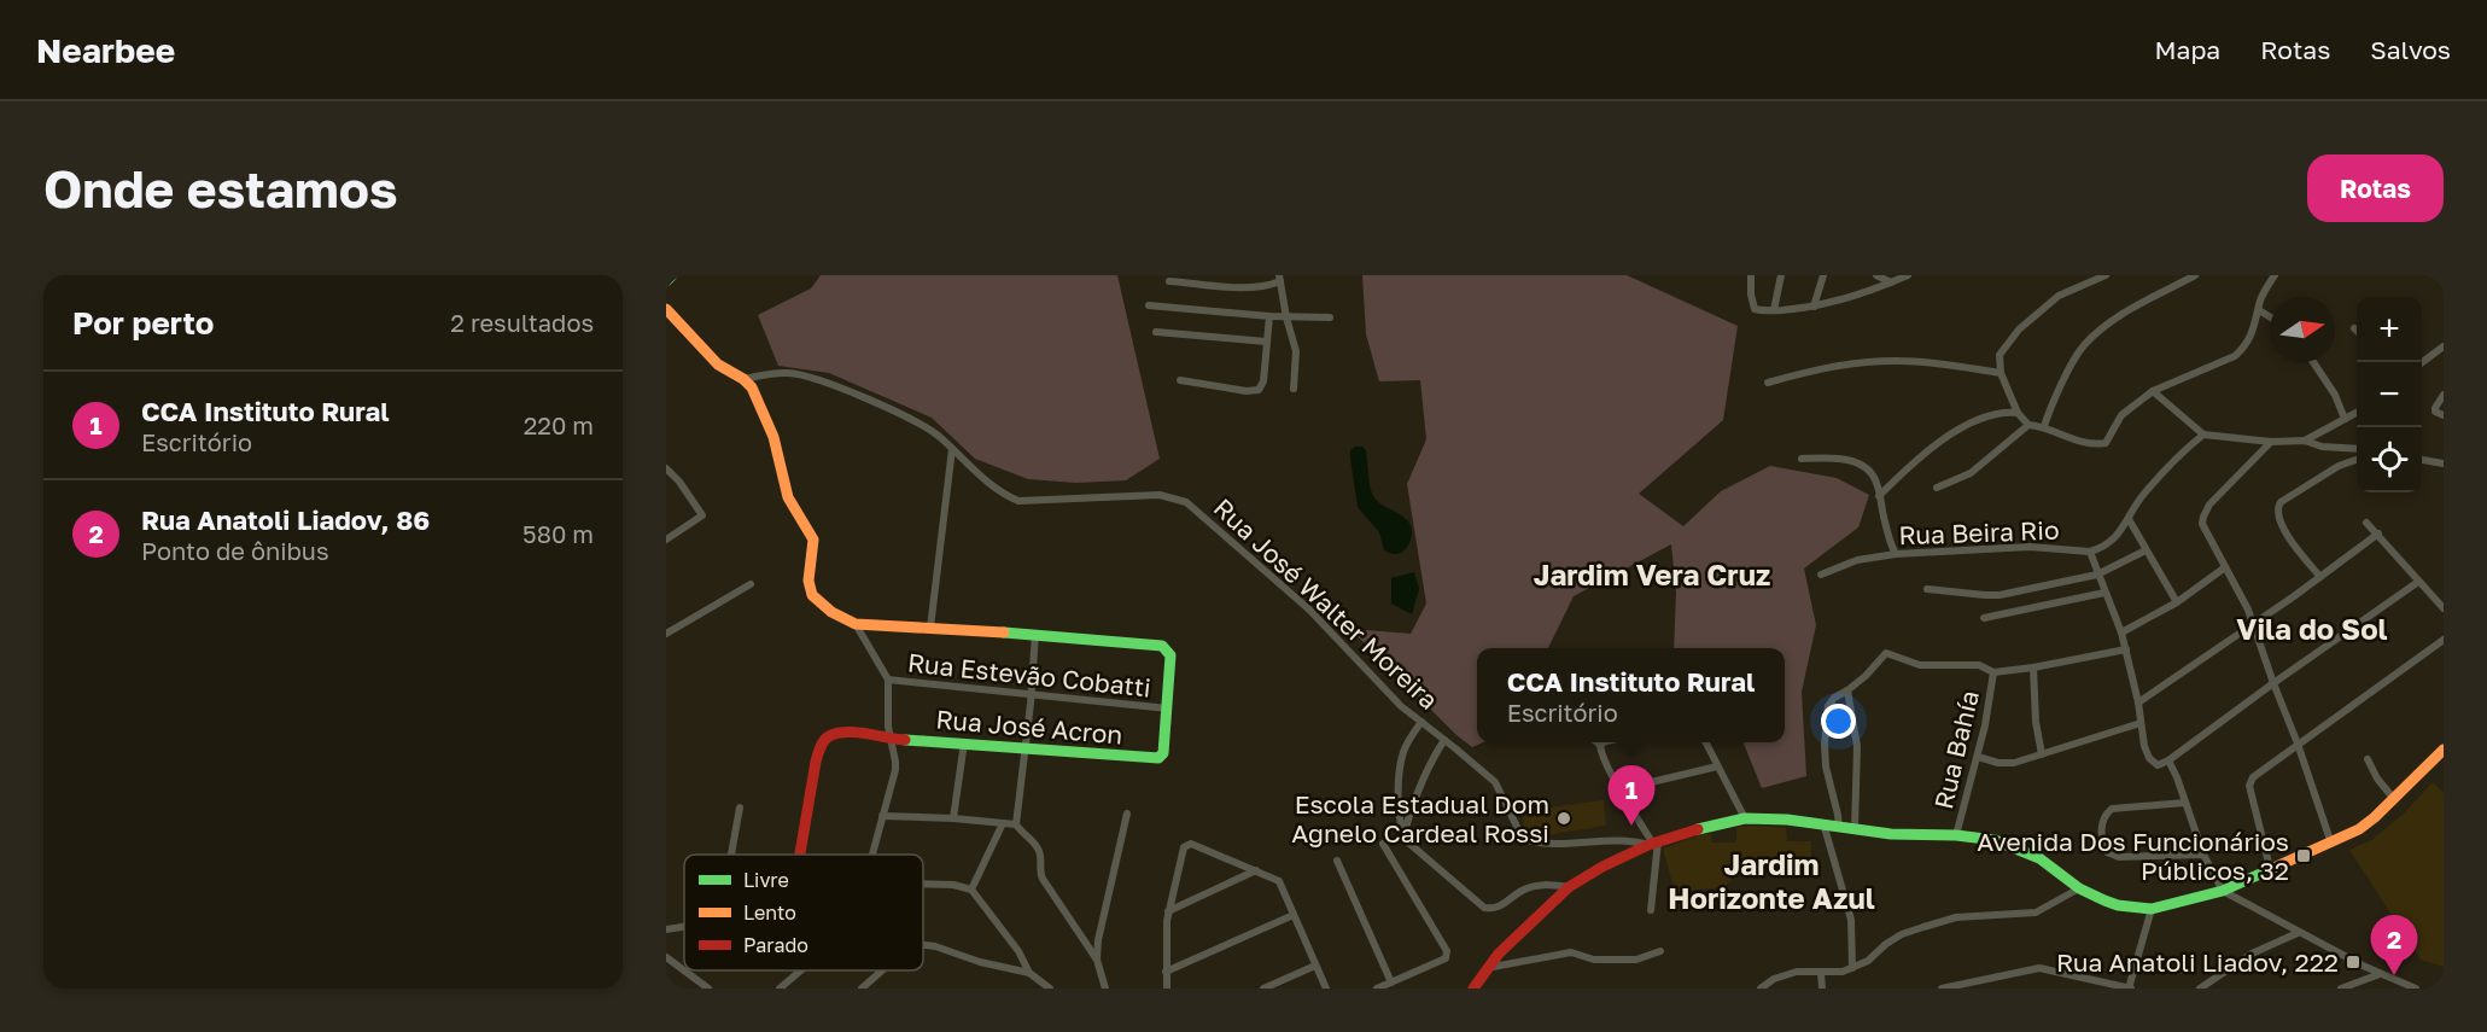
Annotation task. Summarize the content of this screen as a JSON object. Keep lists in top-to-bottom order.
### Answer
{
  "streets": {
    "street": [
      "Rua Beira Rio",
      "Rua José Walter Moreira",
      "Rua Estevão Cobatti",
      "Rua José Acron",
      "Rua Bahía"
    ]
  },
  "crossings": [
    ["Rua Estevão Cobatti", "Rua José Acron"]
  ],
  "districts": ["Jardim Vera Cruz", "Vila do Sol", "Jardim Horizonte Azul"],
  "places": {
    "other": ["Escola Estadual Dom Agnelo Cardeal Rossi"],
    "transit": ["Avenida Dos Funcionários Públicos, 32", "Rua Anatoli Liadov, 222"]
  },
  "legend": ["Livre", "Lento", "Parado"],
  "north": "right",
  "page": {
    "header": "Nearbee",
    "nav": ["Mapa", "Rotas", "Salvos"],
    "buttons": "Rotas",
    "title": "Onde estamos",
    "heading": ["Por perto", "2 resultados"],
    "map_buttons": ["+", "−"],
    "list": [
      {
        "mark": "1",
        "name": "CCA Instituto Rural",
        "note": "Escritório",
        "value": "220 m"
      },
      {
        "mark": "2",
        "name": "Rua Anatoli Liadov, 86",
        "note": "Ponto de ônibus",
        "value": "580 m"
      }
    ],
    "popup": ["CCA Instituto Rural", "Escritório"],
    "pins": ["1", "2"]
  }
}
